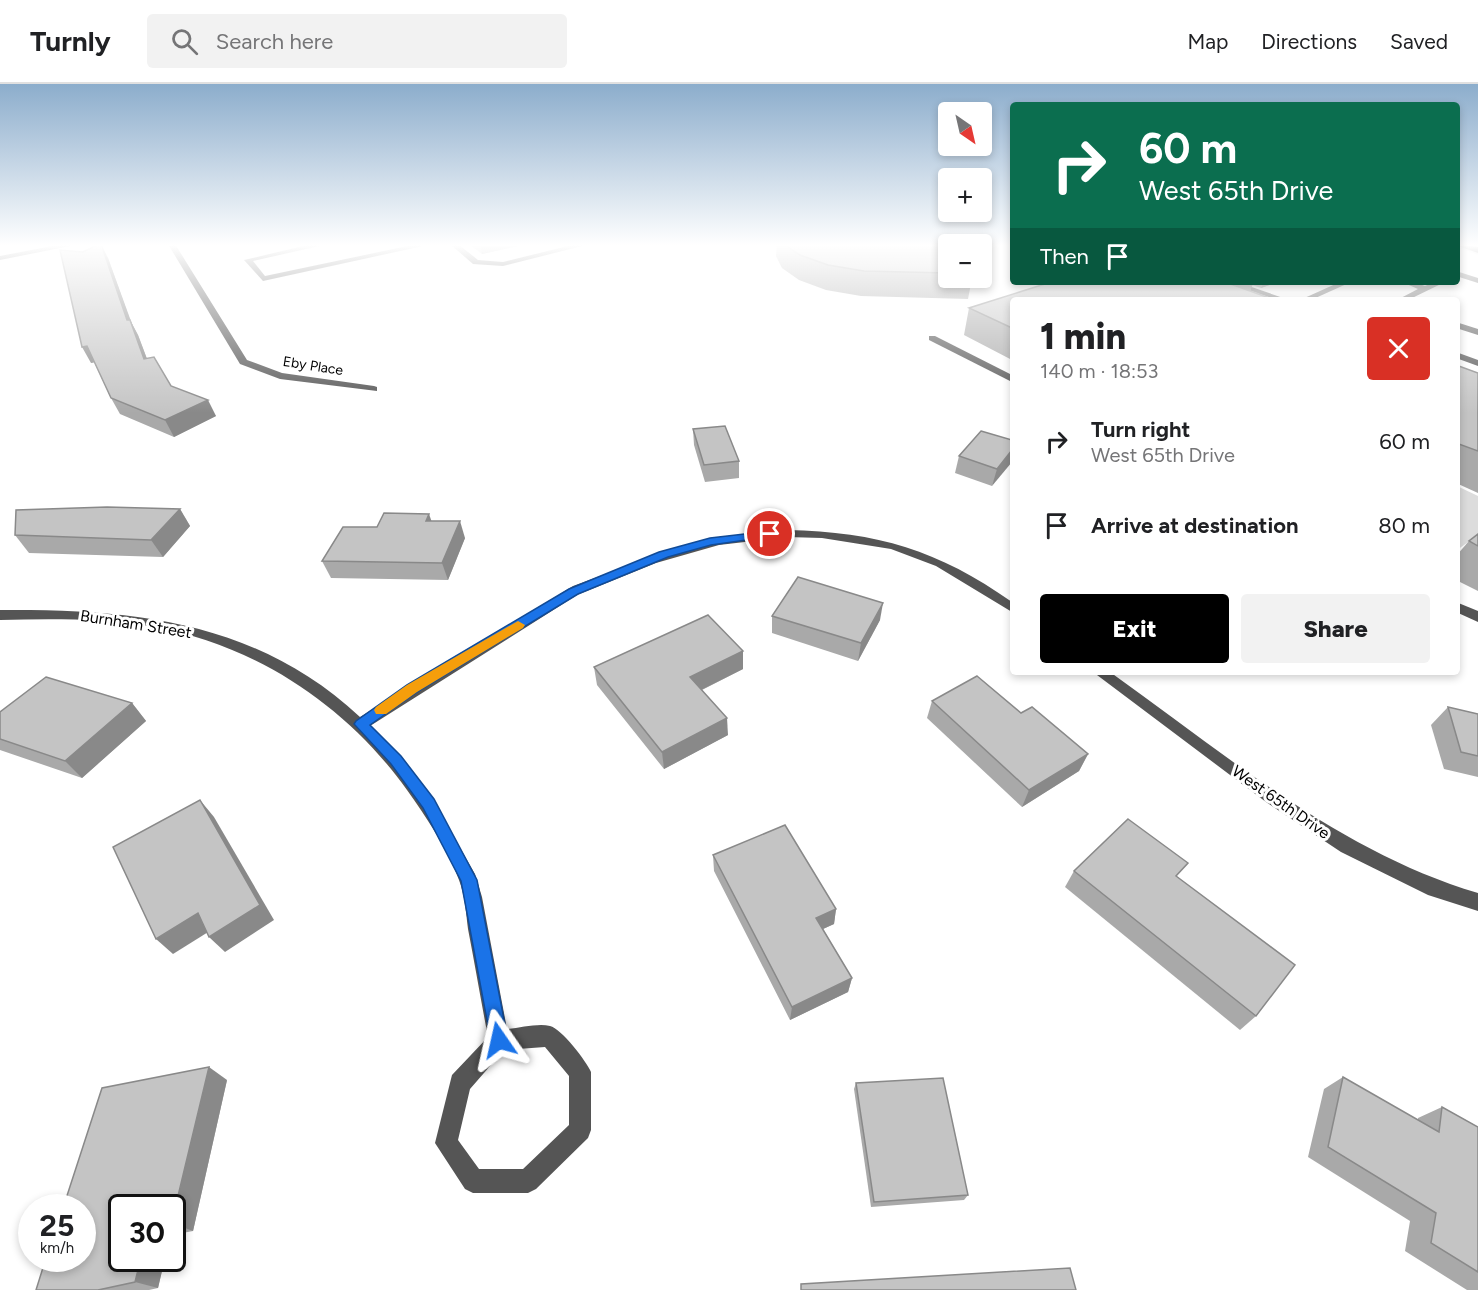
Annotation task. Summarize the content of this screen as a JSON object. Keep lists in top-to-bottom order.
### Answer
{
  "streets": {
    "street": ["Eby Place", "Burnham Street", "West 65th Drive"]
  },
  "north": "bottom right",
  "page": {
    "header": "Turnly",
    "search": "Search here",
    "nav": ["Map", "Directions", "Saved"],
    "map_buttons": ["+", "−"],
    "turn": ["60 m", "West 65th Drive"],
    "then": "Then",
    "heading": ["1 min", "140 m · 18:53"],
    "list": [
      {
        "name": "Turn right",
        "note": "West 65th Drive",
        "value": "60 m"
      },
      {
        "name": "Arrive at destination",
        "value": "80 m"
      }
    ],
    "buttons": ["Exit", "Share"],
    "speed": "25 km/h",
    "limit": "30"
  }
}
